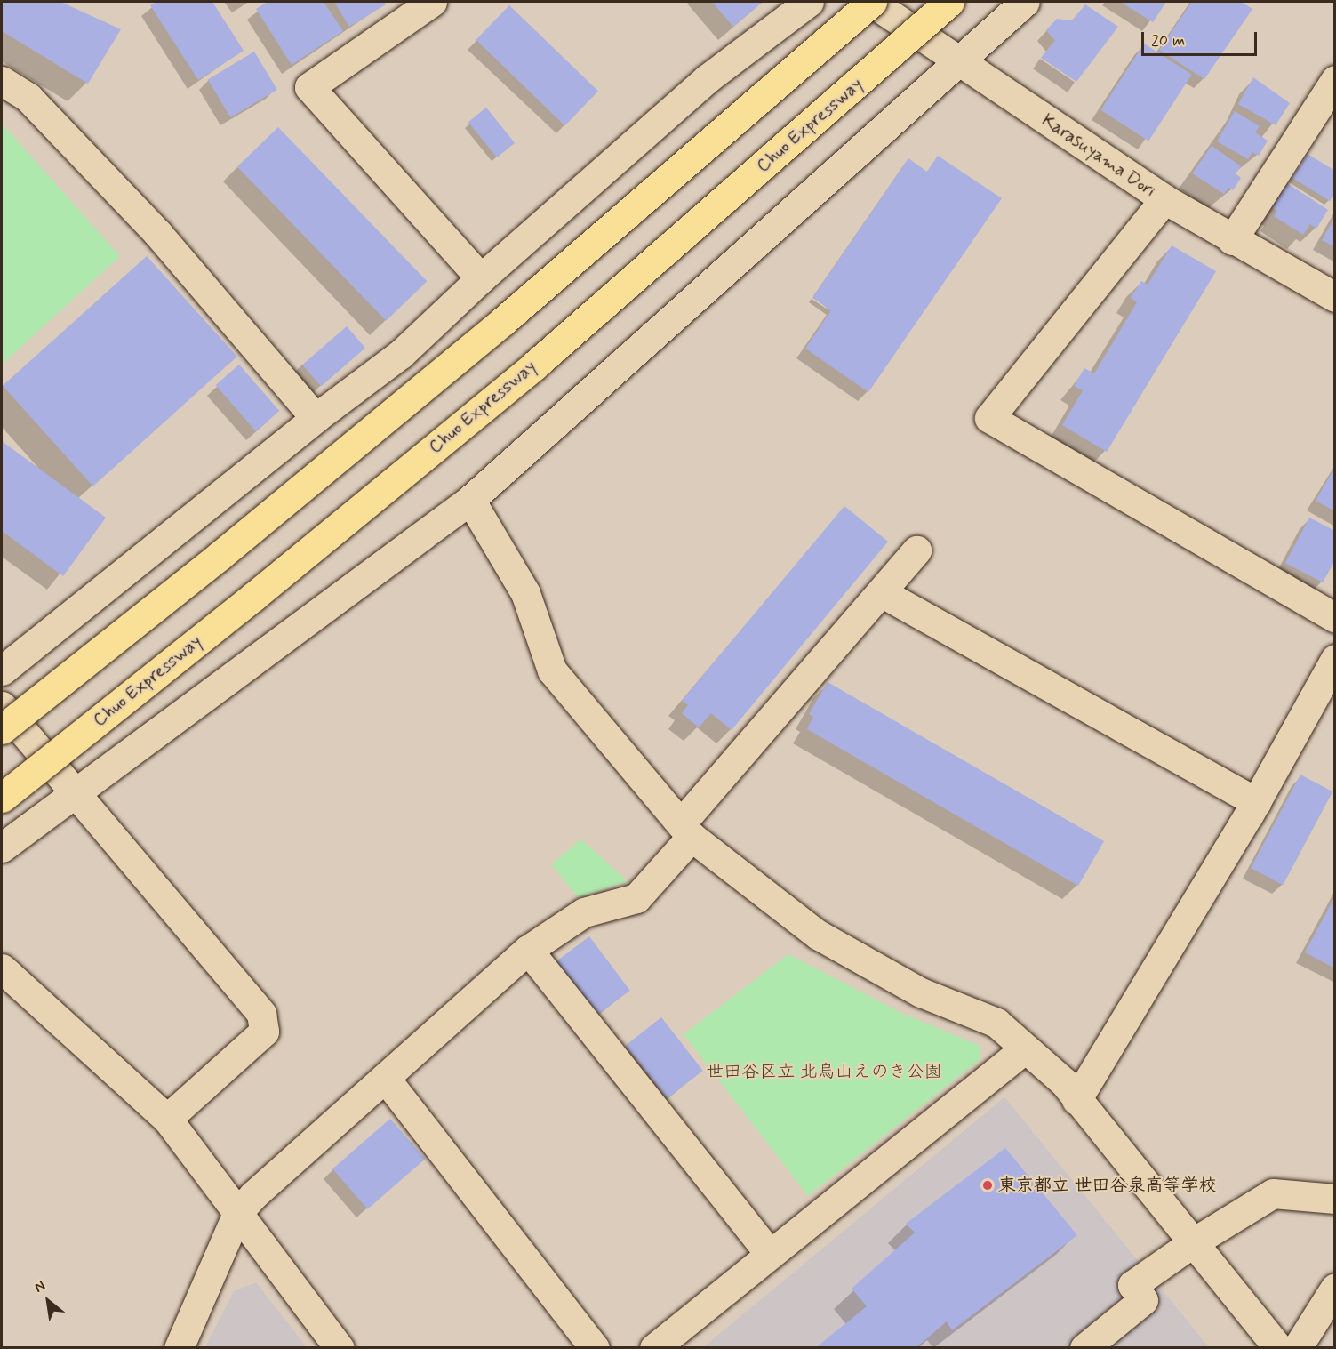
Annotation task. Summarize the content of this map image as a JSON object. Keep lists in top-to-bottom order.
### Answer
{
  "streets": {
    "highway": ["Chuo Expressway"],
    "street": ["Karasuyama Dori"]
  },
  "parks": ["世田谷区立 北烏山えのき公園"],
  "places": ["東京都立 世田谷泉高等学校"],
  "scale_bar": "20 m",
  "north": "top left"
}
